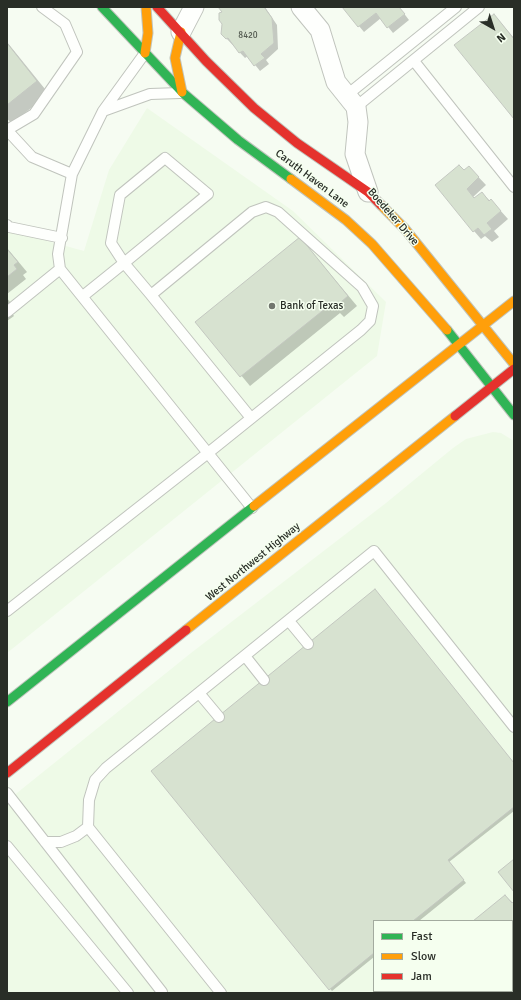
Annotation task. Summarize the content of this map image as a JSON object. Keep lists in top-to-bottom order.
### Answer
{
  "streets": {
    "main road": ["Caruth Haven Lane", "Boedeker Drive", "West Northwest Highway"]
  },
  "crossings": [
    ["Caruth Haven Lane", "Boedeker Drive"],
    ["Caruth Haven Lane", "West Northwest Highway"]
  ],
  "places": ["Bank of Texas"],
  "house_numbers": ["8420"],
  "legend": ["Fast", "Slow", "Jam"],
  "north": "bottom right"
}
